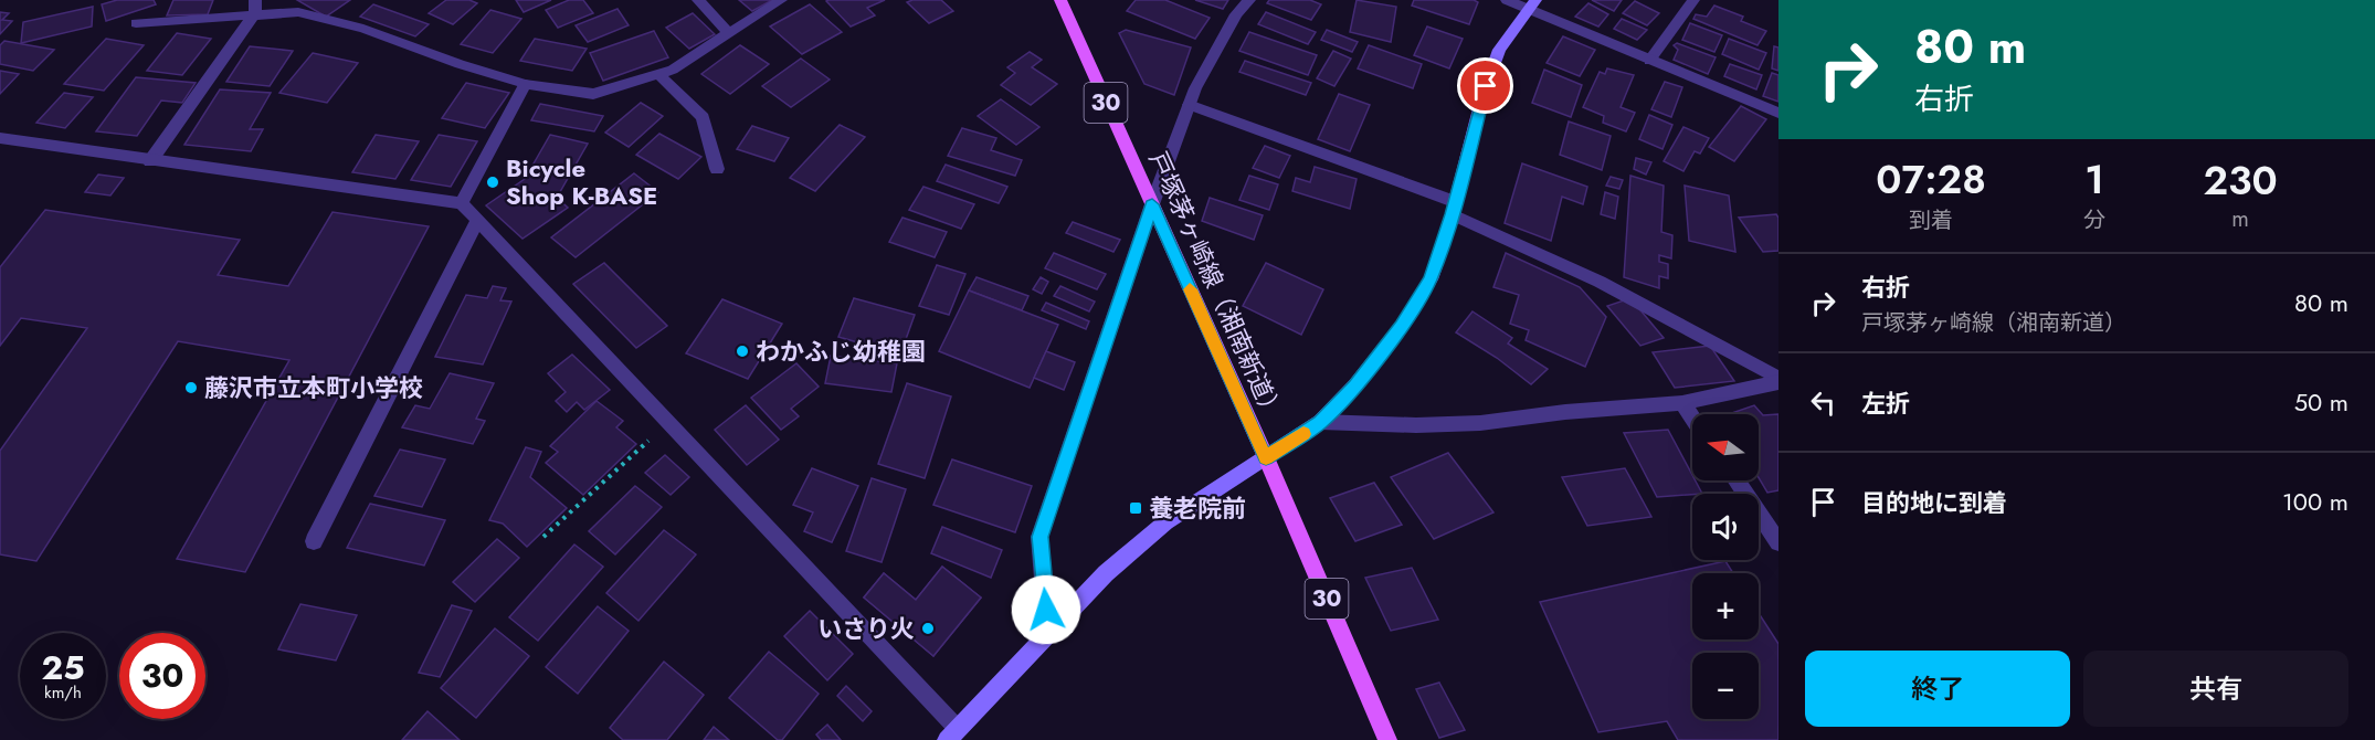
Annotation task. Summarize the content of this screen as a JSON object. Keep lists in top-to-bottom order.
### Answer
{
  "streets": {
    "main road": ["30", "戸塚茅ヶ崎線（湘南新道）"]
  },
  "places": {
    "other": [
      "Bicycle Shop K-BASE",
      "わかふじ幼稚園",
      "藤沢市立本町小学校",
      "いさり火"
    ],
    "transit": ["養老院前"]
  },
  "north": "left",
  "page": {
    "turn": ["80 m", "右折"],
    "eta": [
      "07:28",
      "到着",
      "1",
      "分",
      "230",
      "m"
    ],
    "list": [
      {
        "name": "右折",
        "note": "戸塚茅ヶ崎線（湘南新道）",
        "value": "80 m"
      },
      {
        "name": "左折",
        "value": "50 m"
      },
      {
        "name": "目的地に到着",
        "value": "100 m"
      }
    ],
    "map_buttons": ["+", "−"],
    "speed": "25 km/h",
    "limit": "30",
    "buttons": ["終了", "共有"]
  }
}
